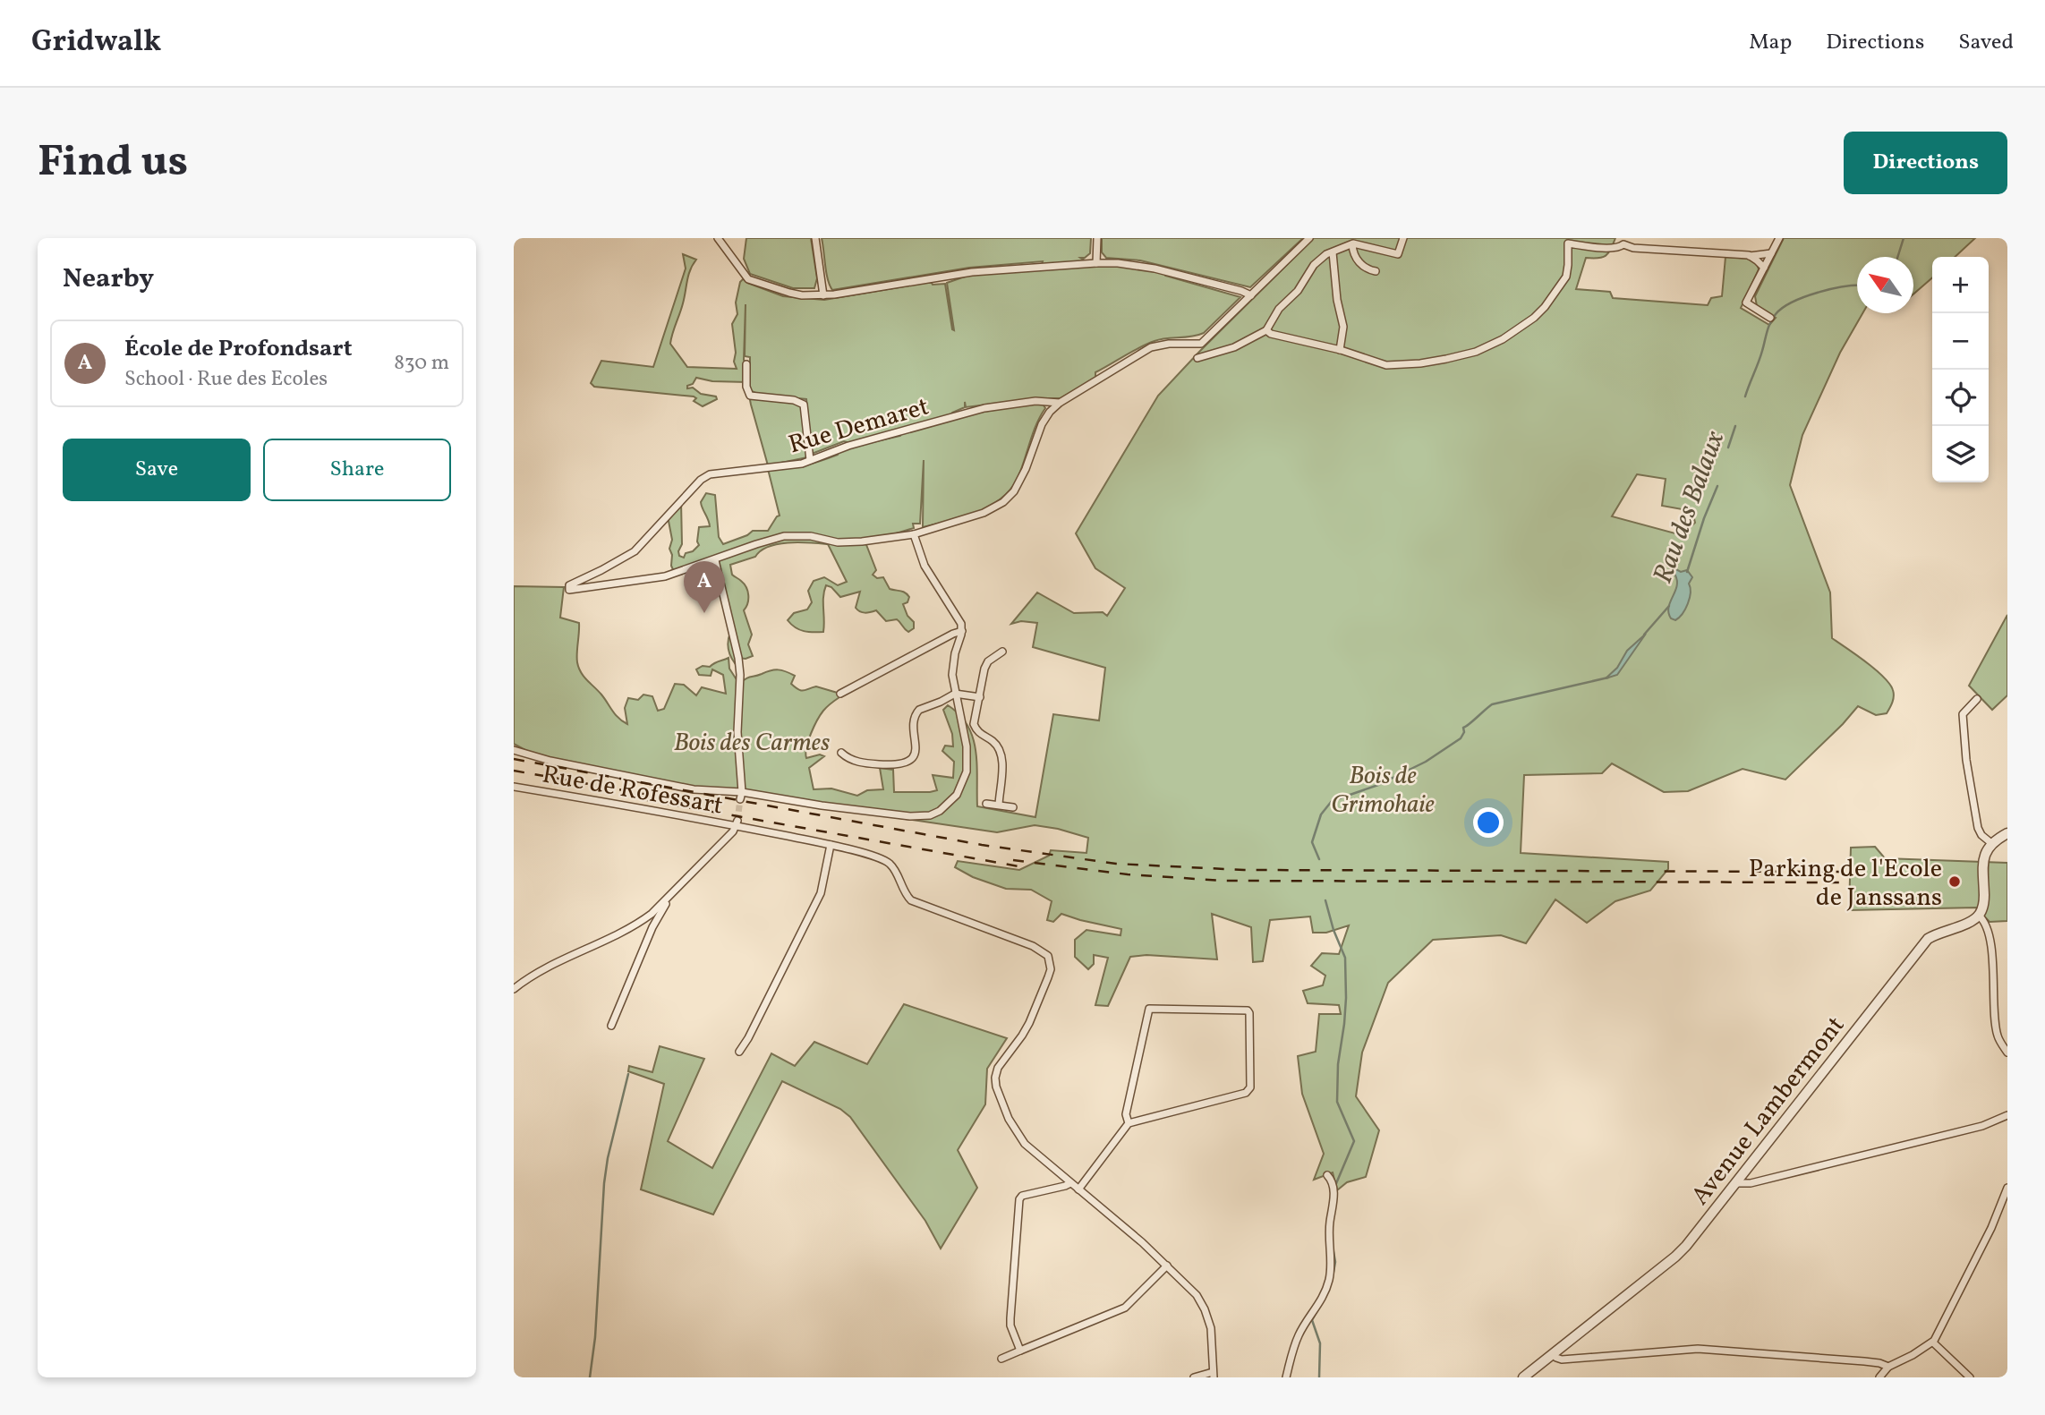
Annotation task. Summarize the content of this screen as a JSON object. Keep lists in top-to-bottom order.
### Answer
{
  "streets": {
    "street": ["Rue Demaret", "Rue de Rofessart", "Avenue Lambermont"]
  },
  "water": ["Rau des Balaux"],
  "parks": ["Bois des Carmes", "Bois de Grimohaie"],
  "places": ["Parking de l'Ecole de Janssans"],
  "north": "top left",
  "page": {
    "header": "Gridwalk",
    "nav": ["Map", "Directions", "Saved"],
    "buttons": [
      "Directions",
      ["Save", "Share"]
    ],
    "title": "Find us",
    "heading": "Nearby",
    "map_buttons": ["+", "−"],
    "list": [
      {
        "mark": "A",
        "name": "École de Profondsart",
        "note": "School · Rue des Ecoles",
        "value": "830 m"
      }
    ],
    "pins": "A"
  }
}
